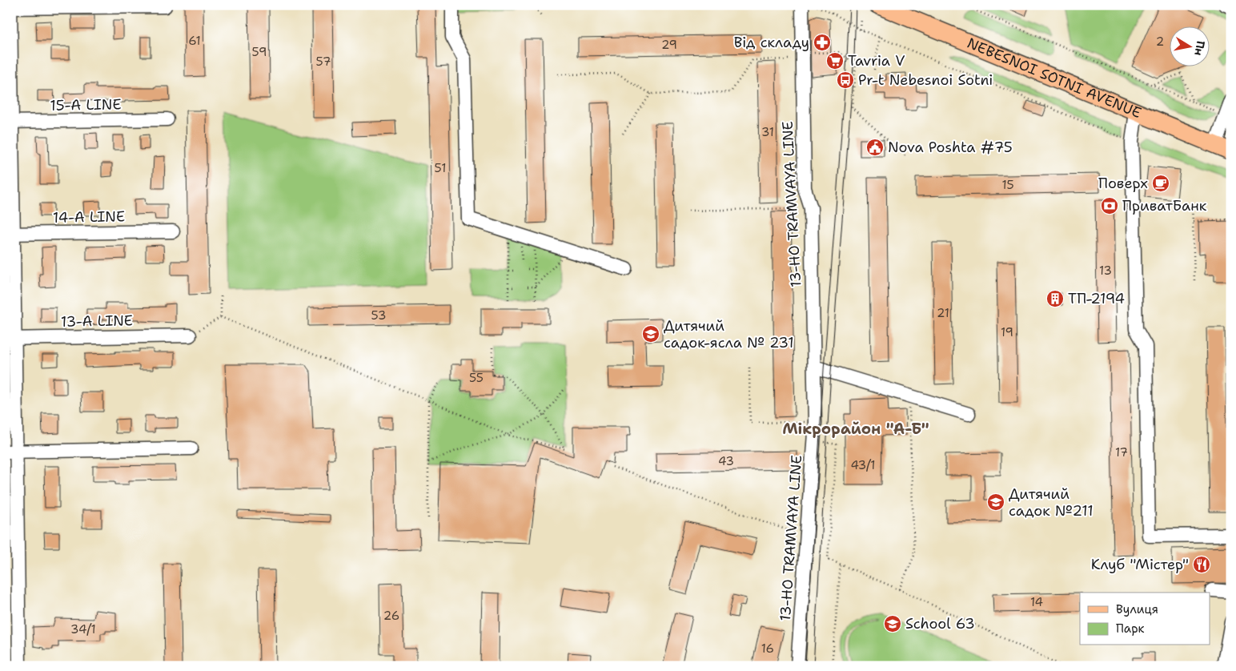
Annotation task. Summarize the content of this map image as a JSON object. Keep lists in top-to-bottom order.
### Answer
{
  "streets": {
    "main road": ["NEBESNOI SOTNI AVENUE"],
    "street": [
      "15-A LINE",
      "13-HO TRAMVAYA LINE",
      "14-A LINE",
      "13-A LINE"
    ]
  },
  "districts": ["Мікрорайон \"А-Б\""],
  "places": {
    "pharmacy": ["Від складу"],
    "supermarket": ["Tavria V"],
    "bus stop": ["Pr-t Nebesnoi Sotni"],
    "public building": ["Nova Poshta #75"],
    "cafe": ["Поверх"],
    "bank": ["ПриватБанк"],
    "building": ["ТП-2194"],
    "school or university": ["Дитячий садок-ясла № 231", "Дитячий садок №211", "School 63"],
    "restaurant": ["Клуб \"Містер\""]
  },
  "house_numbers": [
    "61",
    "2",
    "29",
    "59",
    "57",
    "31",
    "51",
    "15",
    "13",
    "21",
    "53",
    "19",
    "55",
    "17",
    "43",
    "43/1",
    "14",
    "26",
    "34/1",
    "16"
  ],
  "legend": ["Вулиця", "Парк"],
  "north": "right"
}
